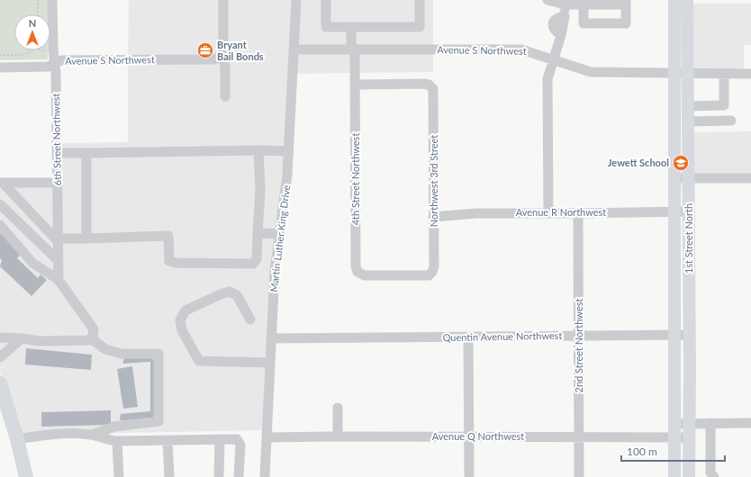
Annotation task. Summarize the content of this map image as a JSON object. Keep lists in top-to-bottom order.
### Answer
{
  "streets": {
    "main road": ["1st Street North"],
    "street": [
      "Avenue S Northwest",
      "6th Street Northwest",
      "4th Street Northwest",
      "Northwest 3rd Street",
      "Avenue R Northwest",
      "Martin Luther King Drive",
      "Quentin Avenue Northwest",
      "2nd Street Northwest",
      "Avenue Q Northwest"
    ]
  },
  "crossings": [
    ["Avenue S Northwest", "6th Street Northwest"],
    ["Avenue S Northwest", "4th Street Northwest"],
    ["Avenue S Northwest", "Martin Luther King Drive"],
    ["Avenue S Northwest", "1st Street North"],
    ["4th Street Northwest", "Northwest 3rd Street"],
    ["Northwest 3rd Street", "Avenue R Northwest"],
    ["Avenue R Northwest", "1st Street North"],
    ["Avenue R Northwest", "2nd Street Northwest"],
    ["Martin Luther King Drive", "Quentin Avenue Northwest"],
    ["Martin Luther King Drive", "Avenue Q Northwest"],
    ["1st Street North", "Quentin Avenue Northwest"],
    ["1st Street North", "Avenue Q Northwest"],
    ["Quentin Avenue Northwest", "2nd Street Northwest"],
    ["2nd Street Northwest", "Avenue Q Northwest"]
  ],
  "places": {
    "office": ["Bryant Bail Bonds"],
    "school or university": ["Jewett School"]
  },
  "scale_bar": "100 m",
  "north": "top"
}
